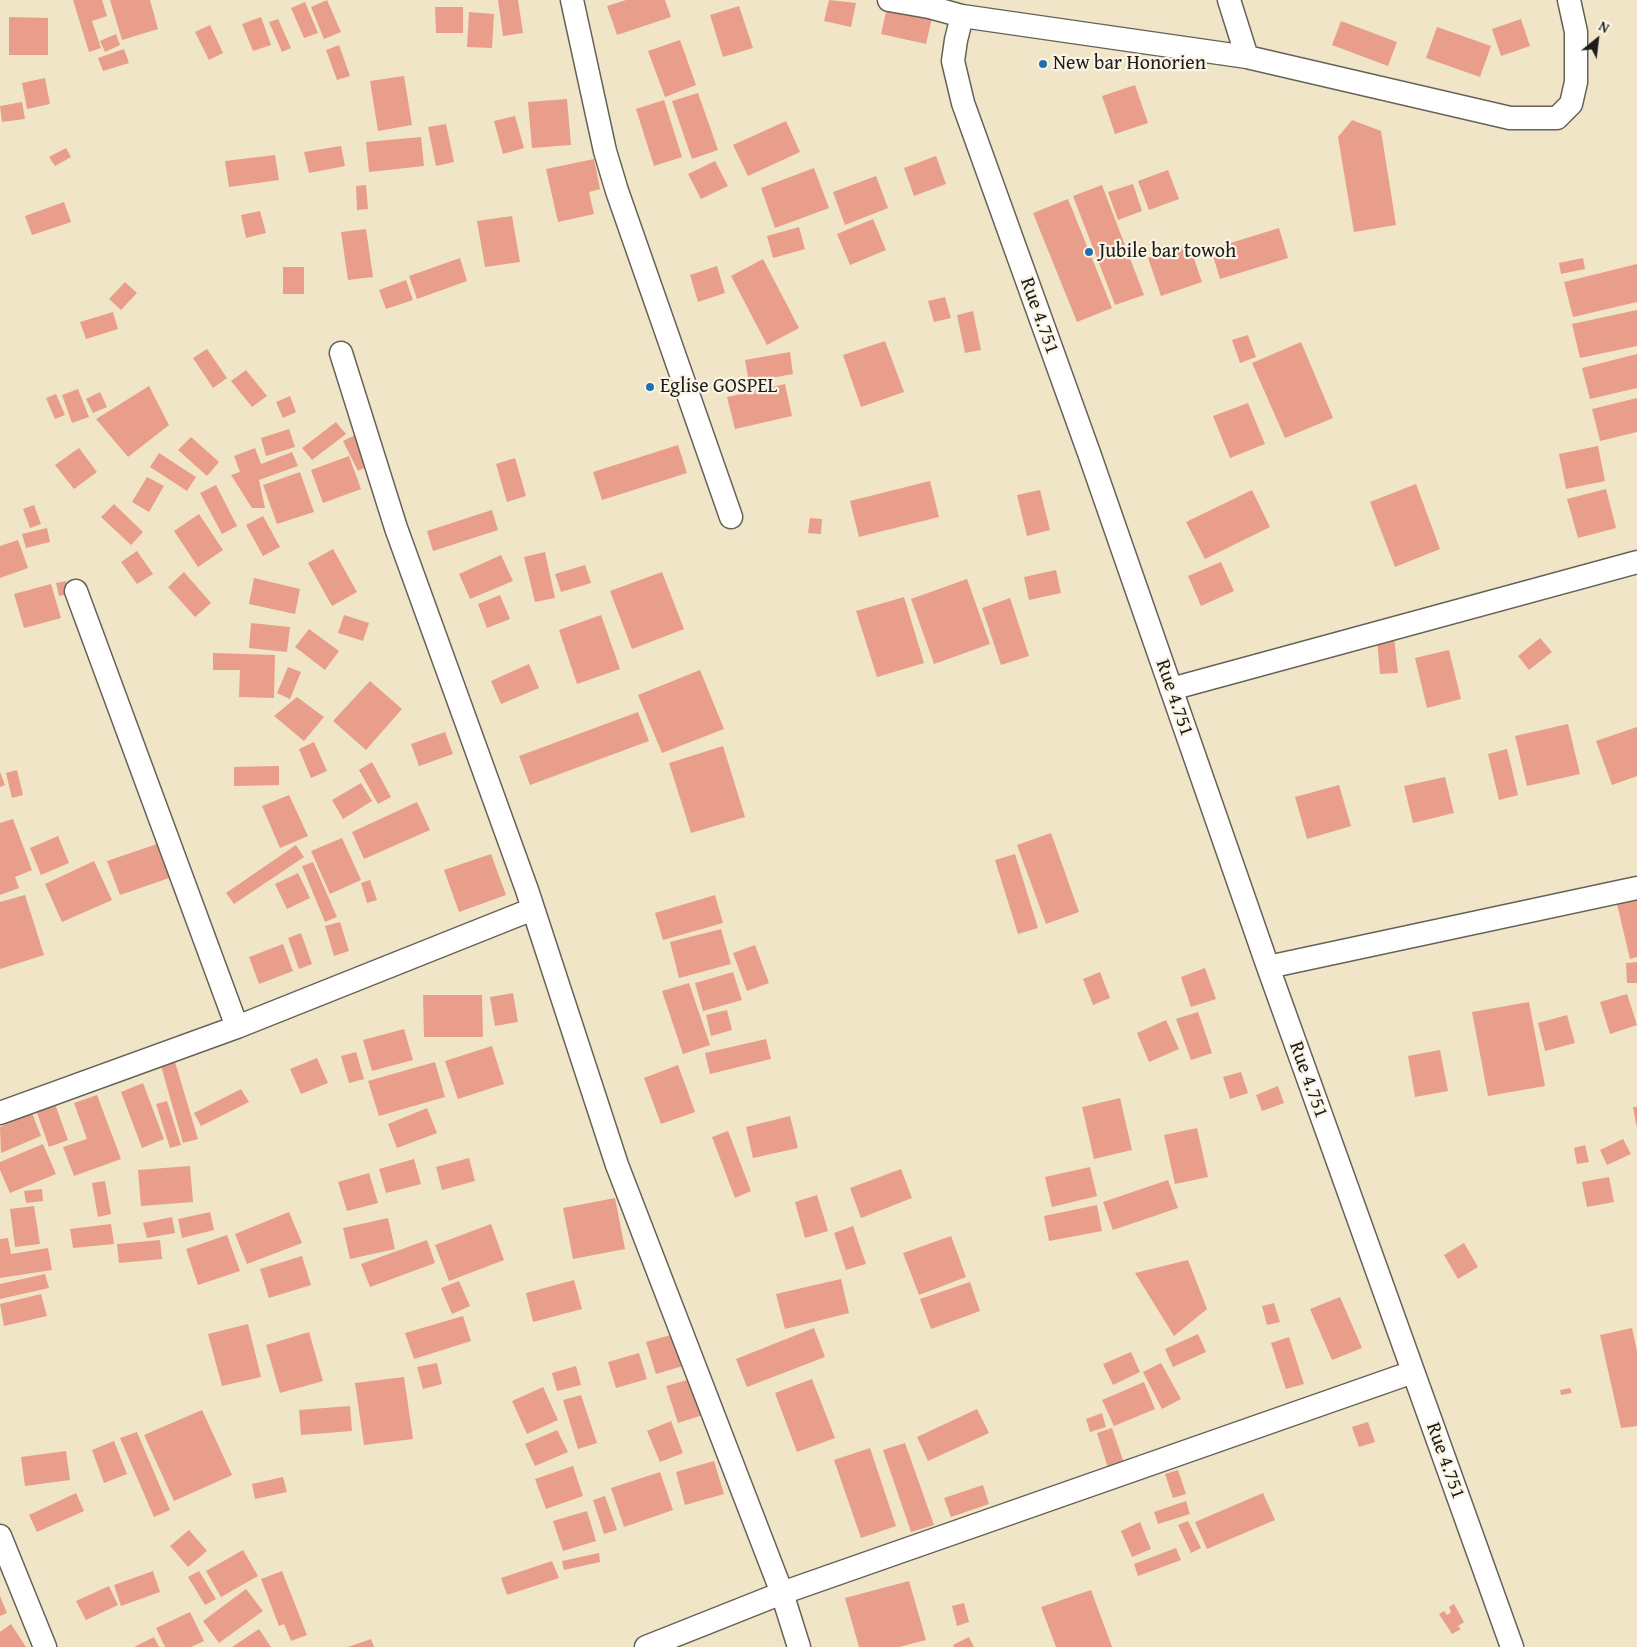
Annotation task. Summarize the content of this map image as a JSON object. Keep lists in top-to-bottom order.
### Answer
{
  "streets": {
    "street": ["Rue 4.751"]
  },
  "places": ["New bar Honorien", "Jubile bar towoh", "Eglise GOSPEL"],
  "north": "top right"
}
